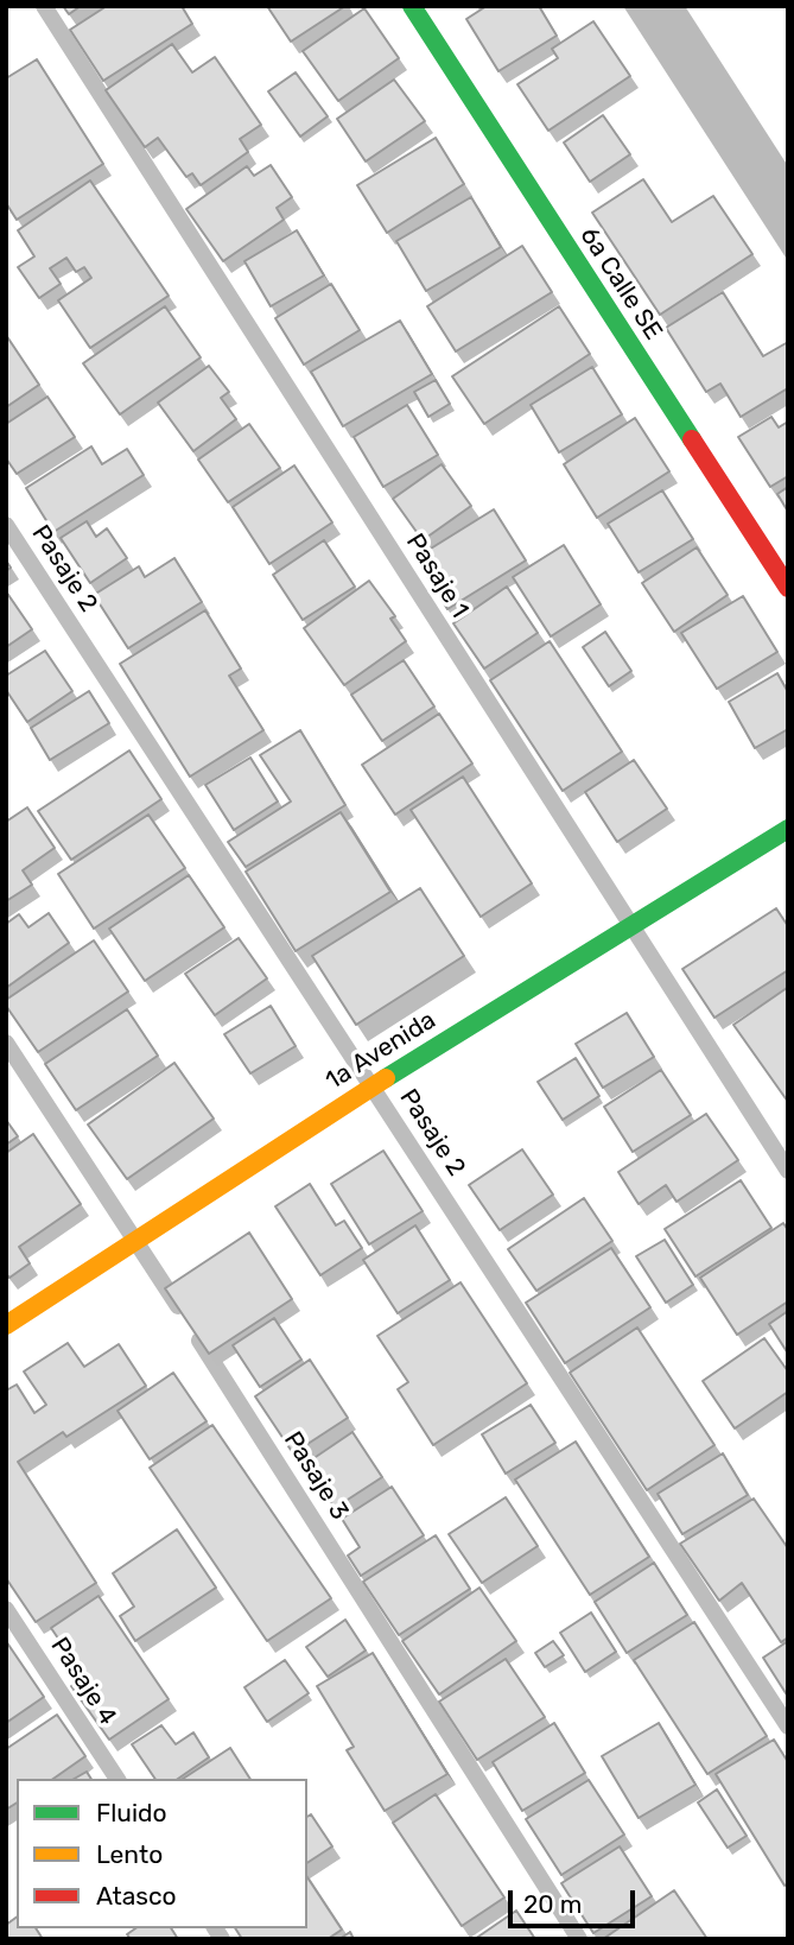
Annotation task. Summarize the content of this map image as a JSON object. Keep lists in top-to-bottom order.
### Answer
{
  "streets": {
    "street": ["6a Calle SE", "1a Avenida"],
    "lane": [
      "Pasaje 2",
      "Pasaje 1",
      "Pasaje 3",
      "Pasaje 4"
    ]
  },
  "crossings": [
    ["Pasaje 2", "1a Avenida"],
    ["Pasaje 1", "1a Avenida"],
    ["1a Avenida", "Pasaje 3"]
  ],
  "legend": ["Fluido", "Lento", "Atasco"],
  "scale_bar": "20 m"
}
